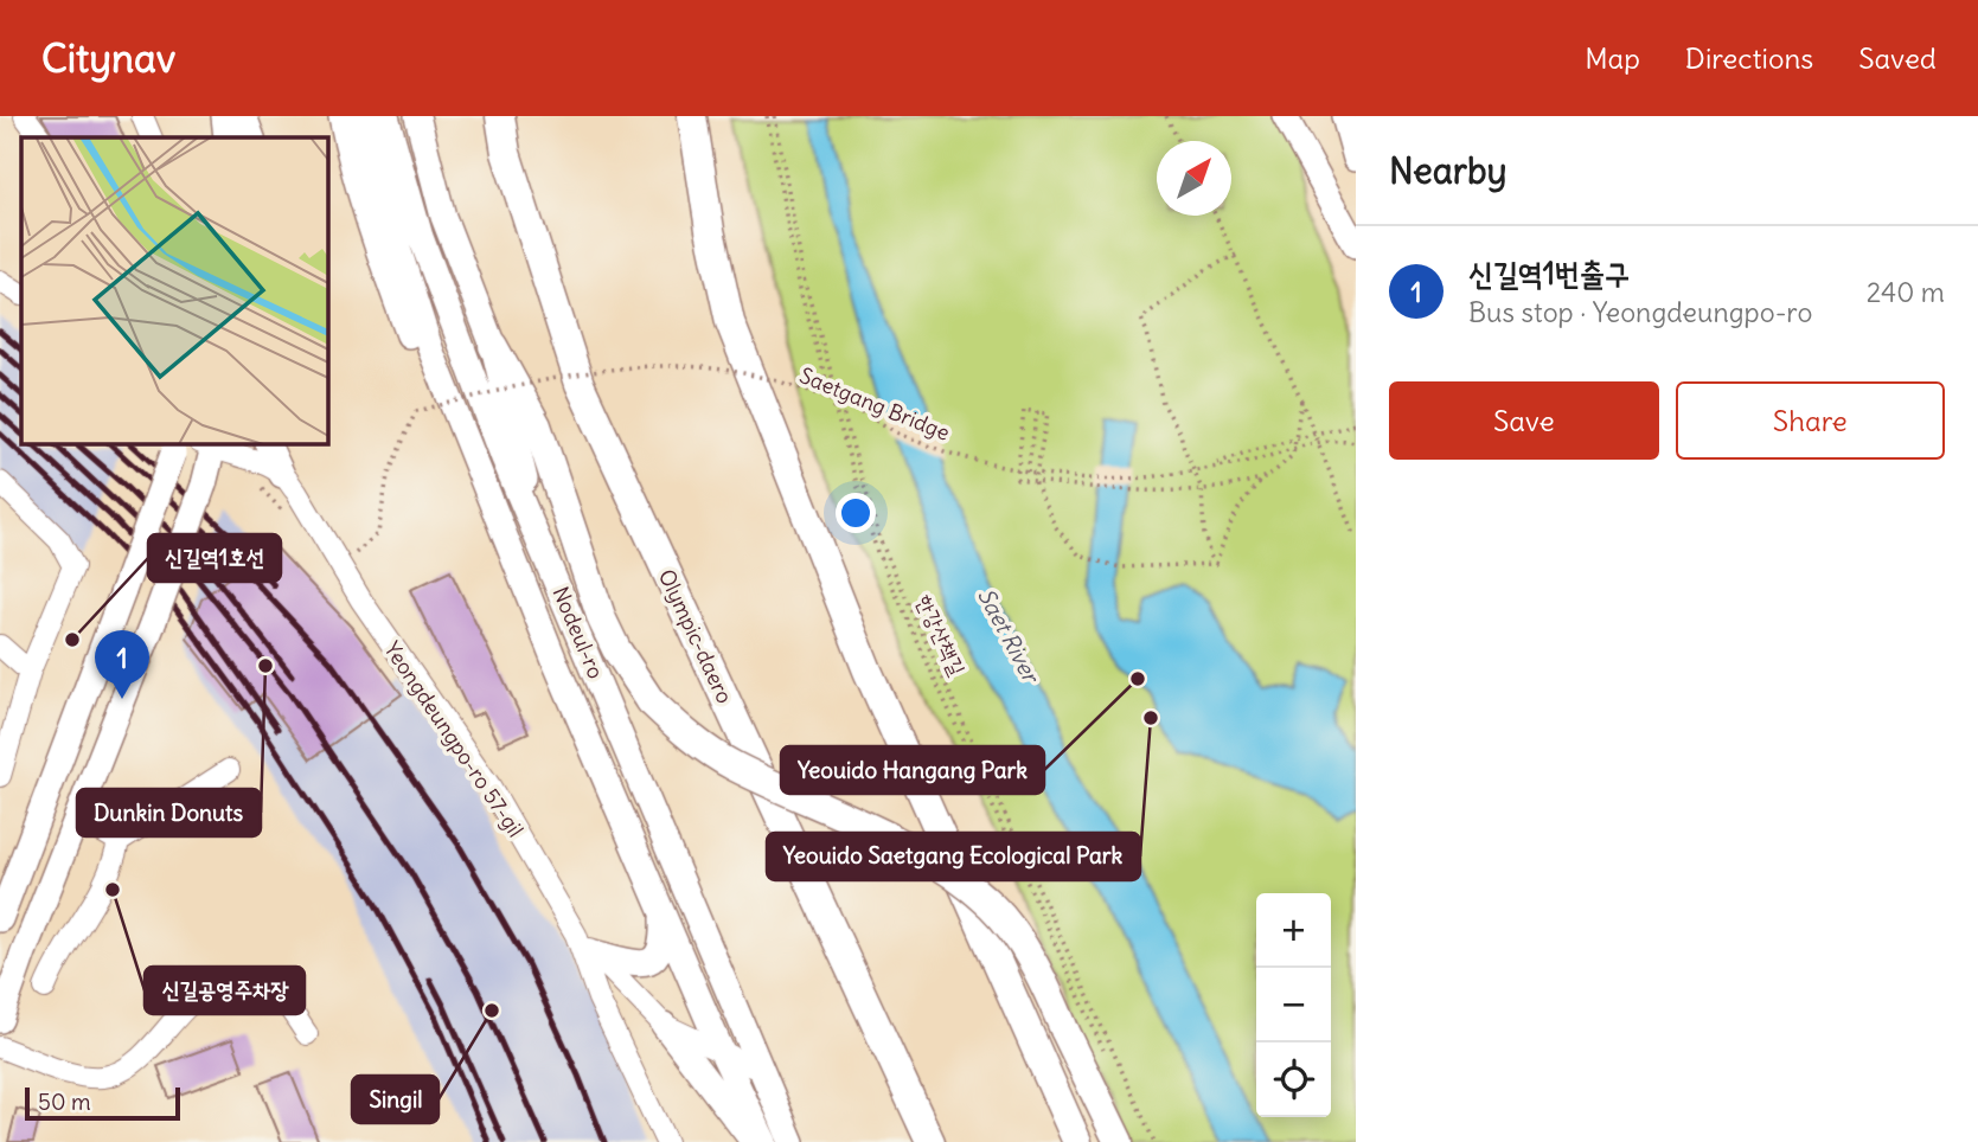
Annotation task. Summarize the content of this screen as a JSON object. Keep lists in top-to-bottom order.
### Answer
{
  "streets": {
    "highway": ["Olympic-daero"],
    "main road": ["Nodeul-ro"],
    "street": ["Yeongdeungpo-ro 57-gil"],
    "path": ["Saetgang Bridge", "한강산책길"]
  },
  "water": ["Saet River"],
  "places": [
    "신길역1호선",
    "Dunkin Donuts",
    "Yeouido Hangang Park",
    "Yeouido Saetgang Ecological Park",
    "신길공영주차장",
    "Singil"
  ],
  "scale_bar": "50 m",
  "north": "top right",
  "page": {
    "header": "Citynav",
    "nav": ["Map", "Directions", "Saved"],
    "heading": "Nearby",
    "list": [
      {
        "mark": "1",
        "name": "신길역1번출구",
        "note": "Bus stop · Yeongdeungpo-ro",
        "value": "240 m"
      }
    ],
    "buttons": ["Save", "Share"],
    "pins": "1",
    "map_buttons": ["+", "−"],
    "scale": "50 m"
  }
}
